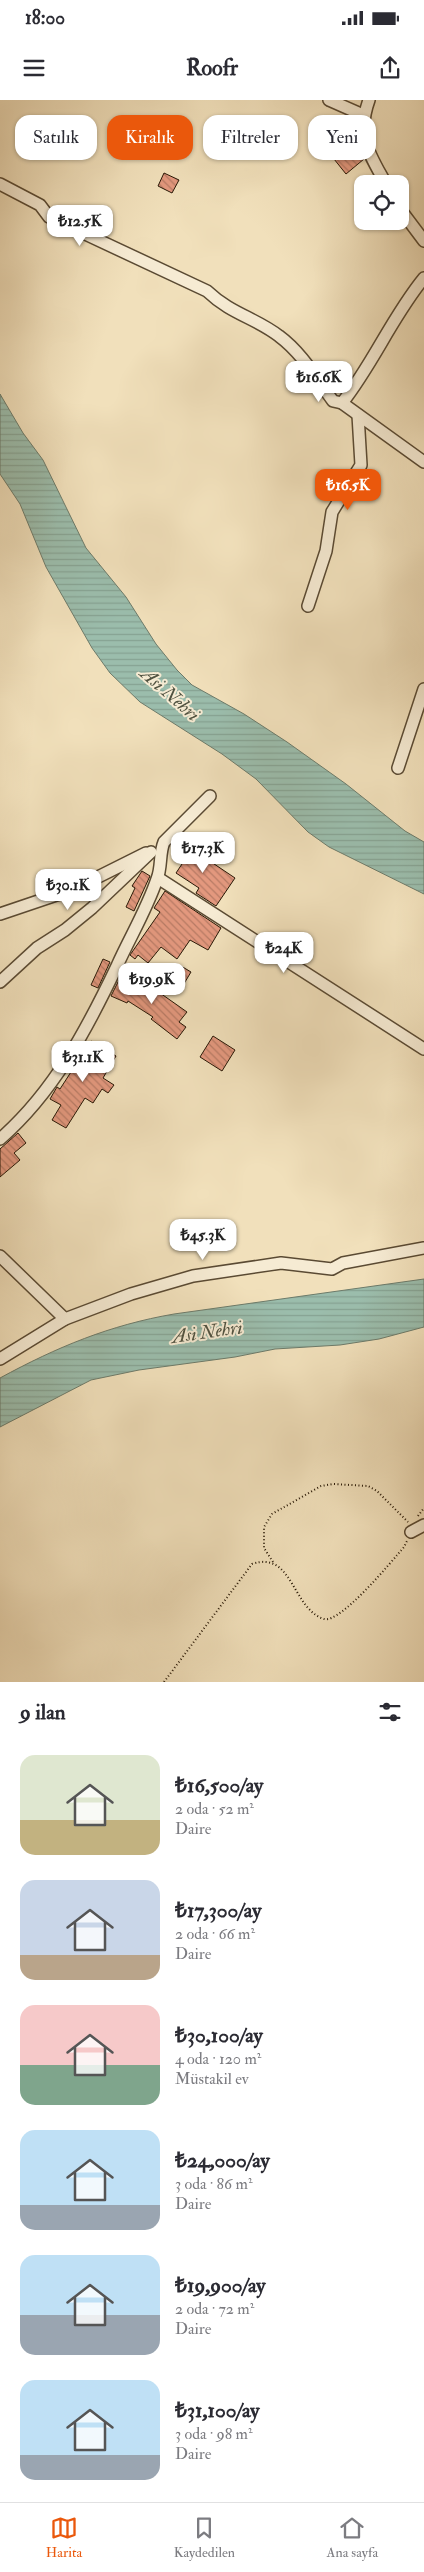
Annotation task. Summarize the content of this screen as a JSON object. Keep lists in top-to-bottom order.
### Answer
{
  "water": ["Asi Nehri"],
  "page": {
    "status": "18:00",
    "header": "Roofr",
    "chip": [
      "Satılık",
      "Kiralık",
      "Filtreler",
      "Yeni"
    ],
    "price": [
      "₺12.5K",
      "₺16.6K",
      "₺16.5K",
      "₺17.3K",
      "₺30.1K",
      "₺24K",
      "₺19.9K",
      "₺31.1K",
      "₺45.3K"
    ],
    "heading": "9 ilan",
    "list": [
      {
        "name": "₺16,500/ay",
        "note": "2 oda · 52 m² · Daire"
      },
      {
        "name": "₺17,300/ay",
        "note": "2 oda · 66 m² · Daire"
      },
      {
        "name": "₺30,100/ay",
        "note": "4 oda · 120 m² · Müstakil ev"
      },
      {
        "name": "₺24,000/ay",
        "note": "3 oda · 86 m² · Daire"
      },
      {
        "name": "₺19,900/ay",
        "note": "2 oda · 72 m² · Daire"
      },
      {
        "name": "₺31,100/ay",
        "note": "3 oda · 98 m² · Daire"
      }
    ],
    "tabs": ["Harita", "Kaydedilen", "Ana sayfa"]
  }
}
